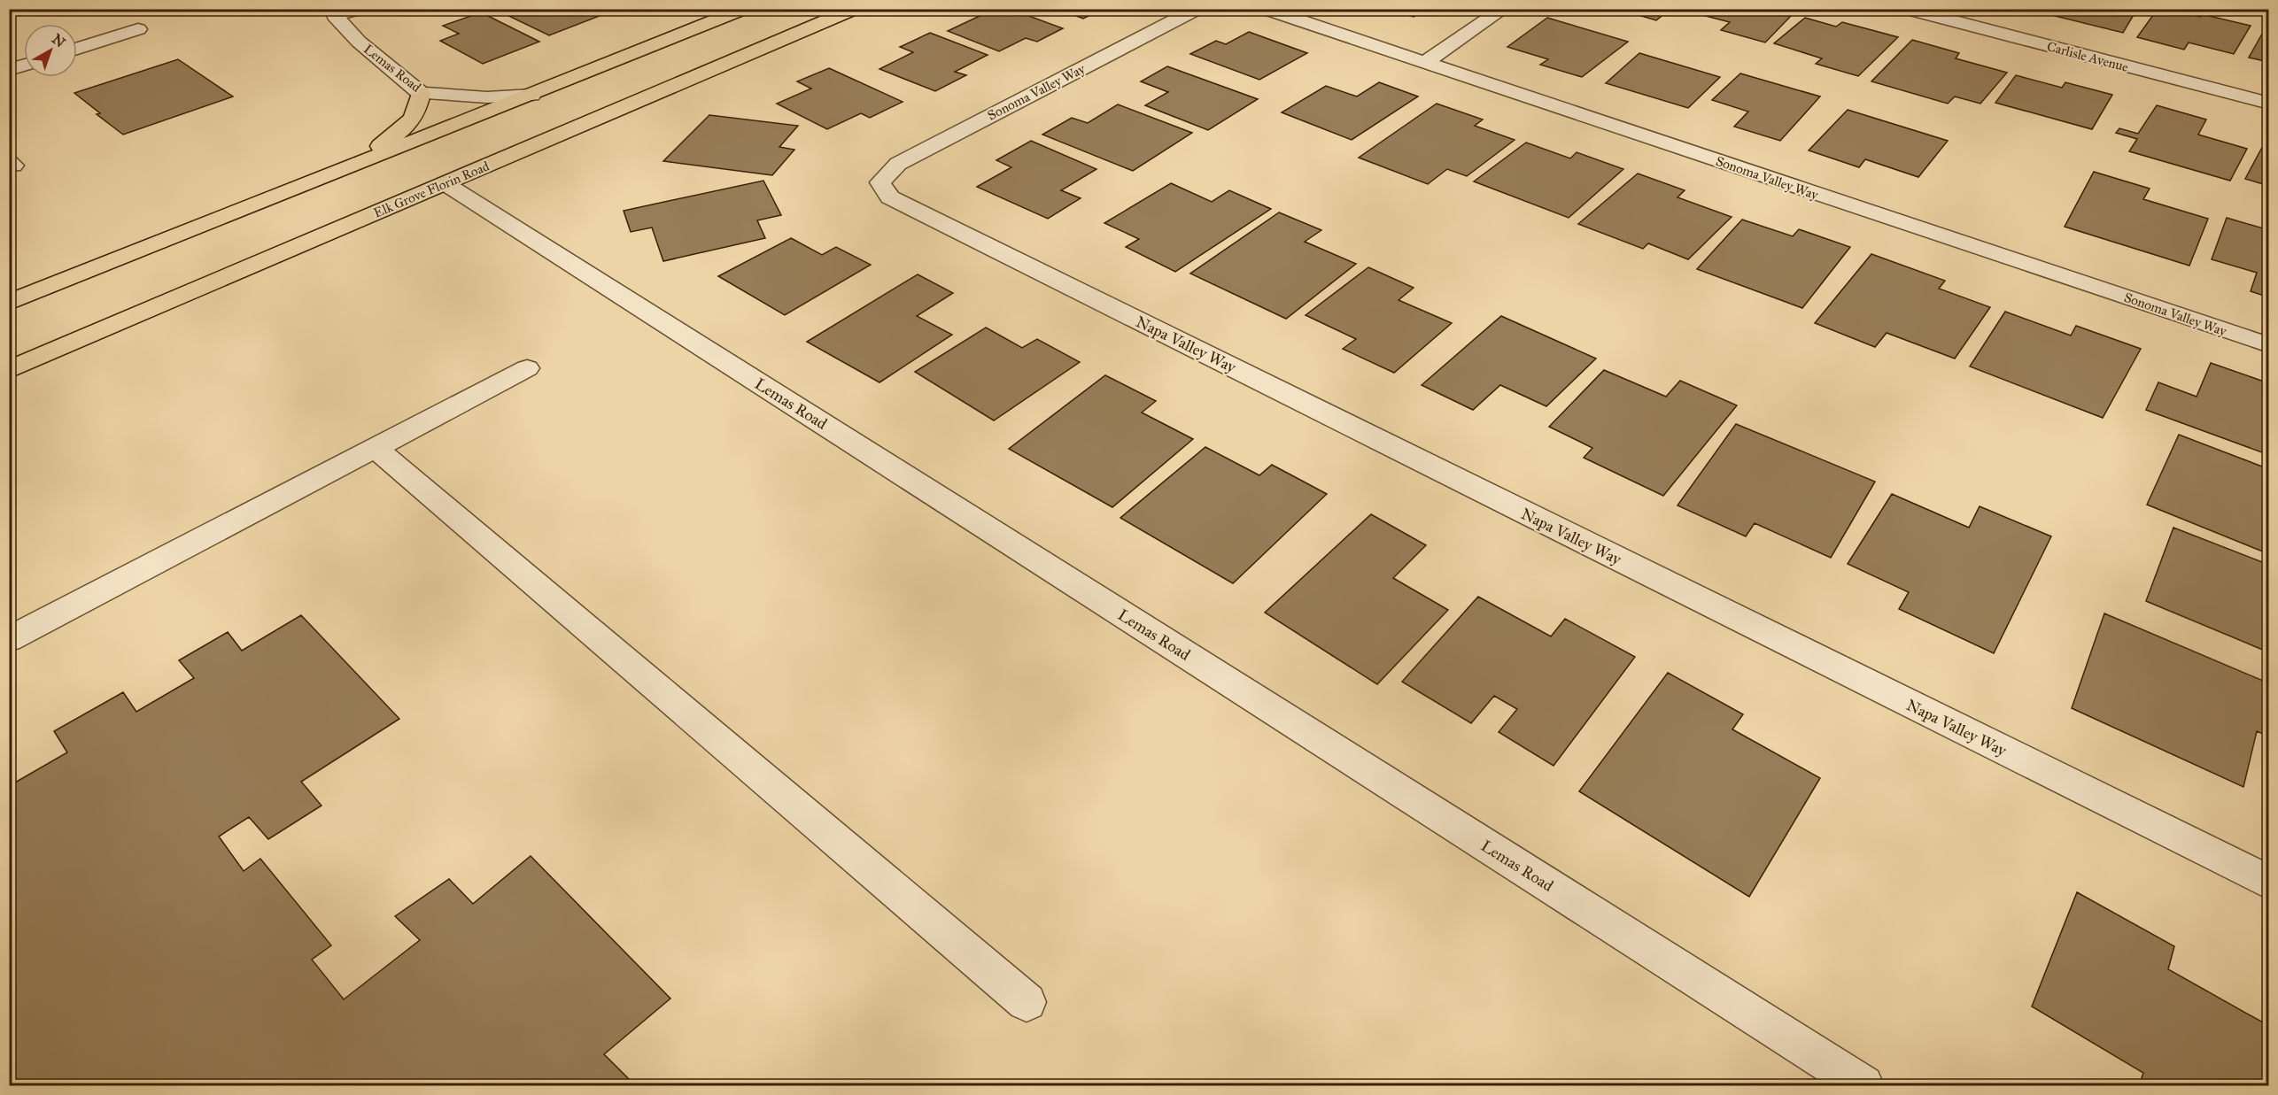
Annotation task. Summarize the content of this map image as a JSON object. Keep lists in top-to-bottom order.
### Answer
{
  "streets": {
    "main road": ["Elk Grove Florin Road"],
    "street": [
      "Carlisle Avenue",
      "Lemas Road",
      "Sonoma Valley Way",
      "Napa Valley Way"
    ]
  },
  "crossings": [
    ["Lemas Road", "Elk Grove Florin Road"],
    ["Sonoma Valley Way", "Napa Valley Way"]
  ],
  "north": "top right"
}
